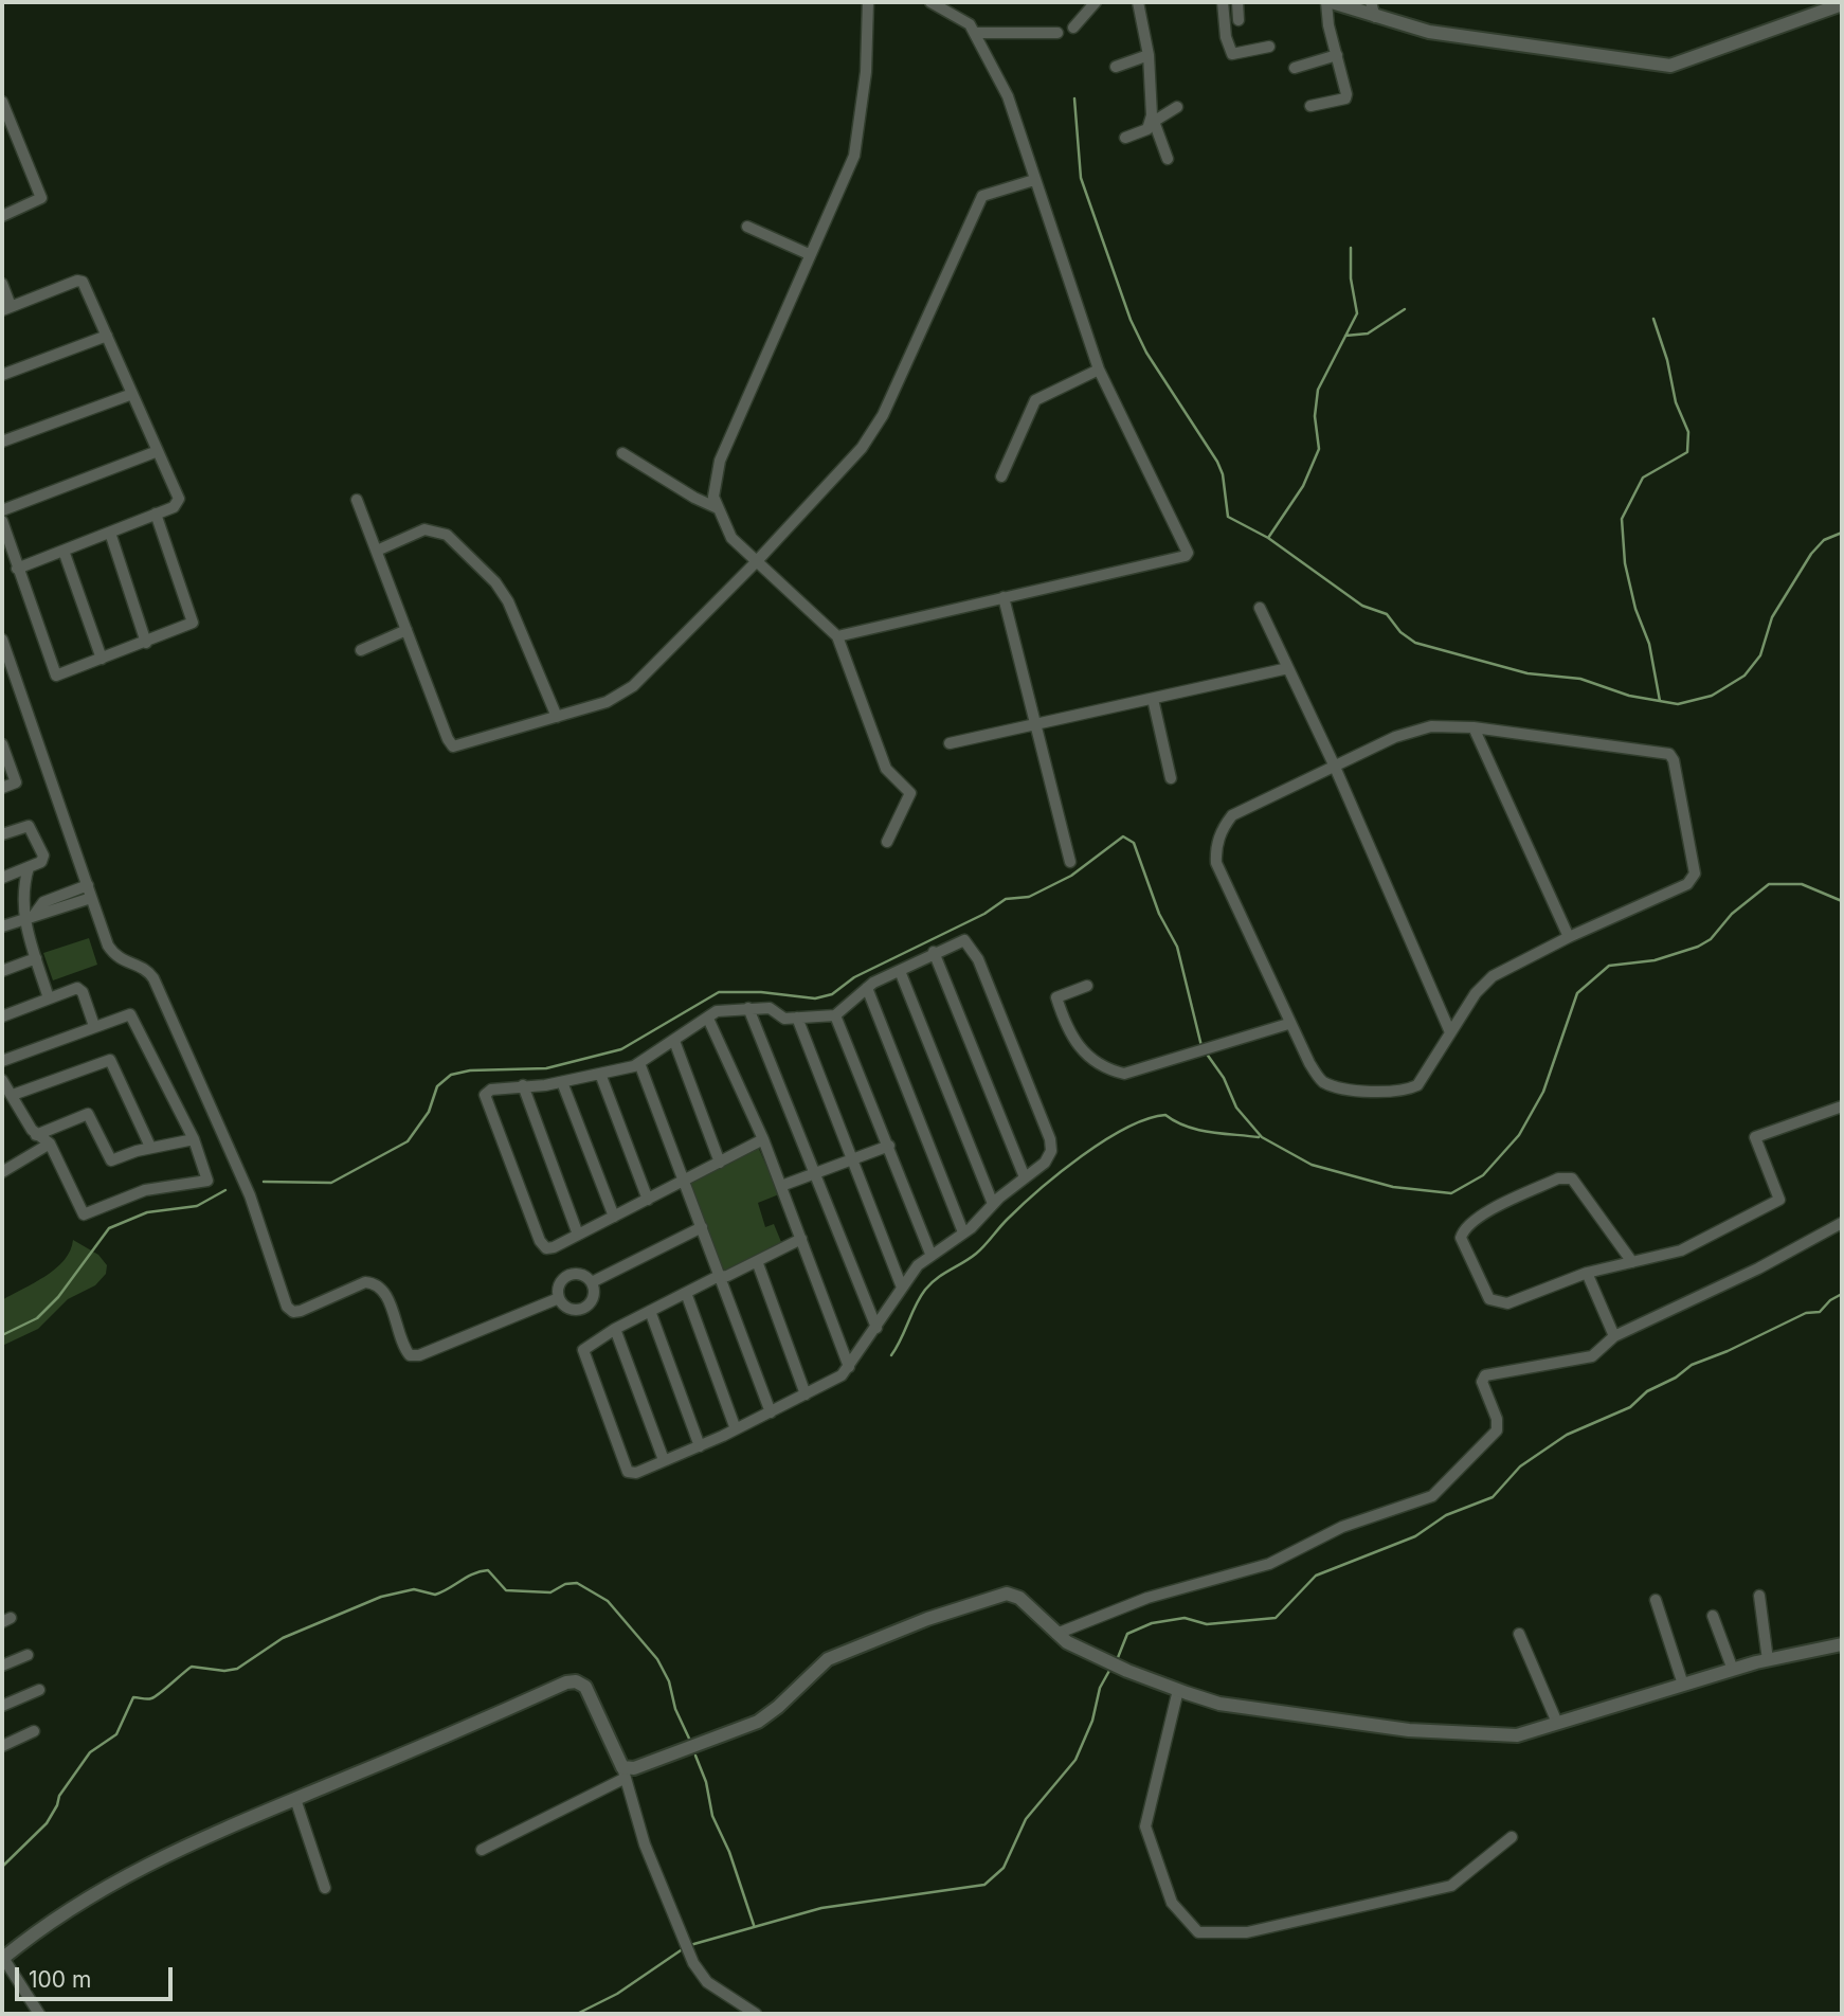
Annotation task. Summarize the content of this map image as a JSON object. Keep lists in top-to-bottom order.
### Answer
{
  "scale_bar": "100 m"
}
